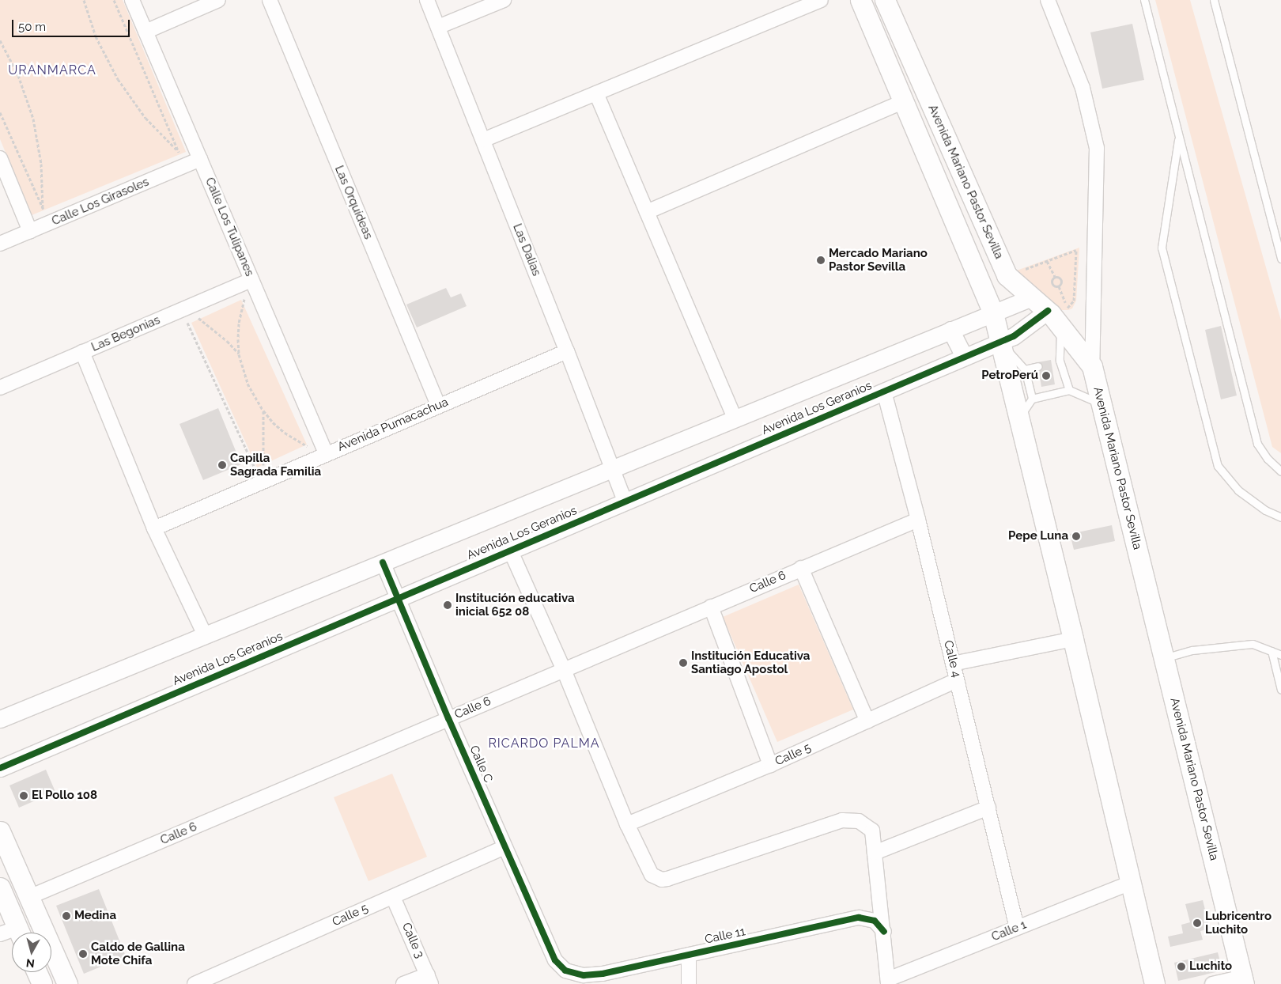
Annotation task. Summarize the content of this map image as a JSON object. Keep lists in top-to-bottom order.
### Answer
{
  "streets": {
    "main road": ["Avenida Mariano Pastor Sevilla"],
    "street": [
      "Calle Los Girasoles",
      "Las Orquídeas",
      "Calle Los Tulipanes",
      "Las Dalias",
      "Las Begonias",
      "Avenida Los Geranios",
      "Avenida Pumacachua",
      "Calle 6",
      "Calle 4",
      "Calle 5",
      "Calle C",
      "Calle 1",
      "Calle 11",
      "Calle 3"
    ]
  },
  "crossings": [
    ["Avenida Mariano Pastor Sevilla", "Avenida Los Geranios"],
    ["Avenida Mariano Pastor Sevilla", "Calle 1"],
    ["Calle Los Girasoles", "Calle Los Tulipanes"],
    ["Las Orquídeas", "Avenida Pumacachua"],
    ["Calle Los Tulipanes", "Las Begonias"],
    ["Calle Los Tulipanes", "Avenida Pumacachua"],
    ["Las Dalias", "Avenida Los Geranios"],
    ["Las Dalias", "Avenida Pumacachua"],
    ["Avenida Los Geranios", "Calle 4"],
    ["Avenida Los Geranios", "Calle C"],
    ["Calle 6", "Calle 4"],
    ["Calle 6", "Calle C"],
    ["Calle 4", "Calle 5"],
    ["Calle 4", "Calle 1"],
    ["Calle 5", "Calle C"],
    ["Calle 5", "Calle 3"],
    ["Calle C", "Calle 11"]
  ],
  "districts": ["URANMARCA", "RICARDO PALMA"],
  "places": [
    "Mercado Mariano Pastor Sevilla",
    "PetroPerú",
    "Capilla Sagrada Familia",
    "Pepe Luna",
    "Institución educativa inicial 652 08",
    "Institución Educativa Santiago Apostol",
    "El Pollo 108",
    "Medina",
    "Lubricentro Luchito",
    "Caldo de Gallina Mote Chifa",
    "Luchito"
  ],
  "scale_bar": "50 m",
  "north": "bottom"
}
